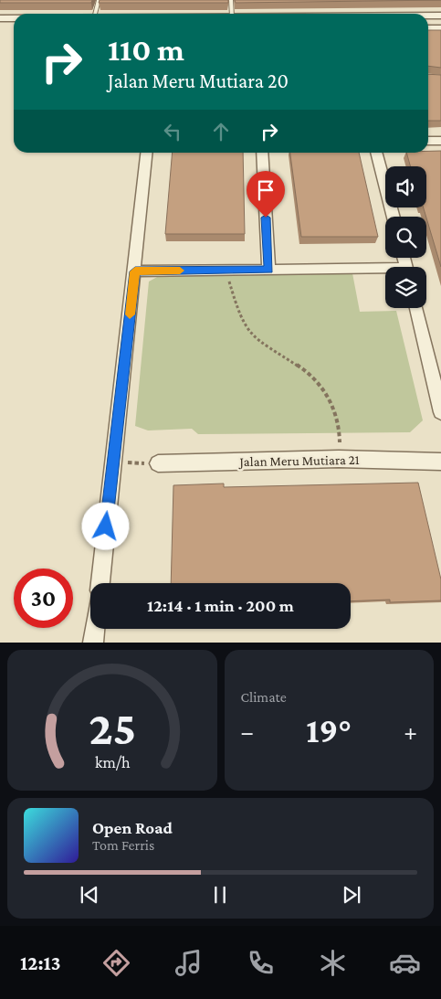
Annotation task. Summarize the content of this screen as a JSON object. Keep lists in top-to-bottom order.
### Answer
{
  "streets": {
    "street": ["Jalan Meru Mutiara 21"]
  },
  "page": {
    "turn": ["110 m", "Jalan Meru Mutiara 20"],
    "limit": "30",
    "trip": "12:14 · 1 min · 200 m",
    "tile": "Climate",
    "heat": ["−", "19°", "+"],
    "song": ["Open Road", "Tom Ferris"],
    "tabs": "12:13",
    "gauge": ["25", "km/h"]
  }
}
